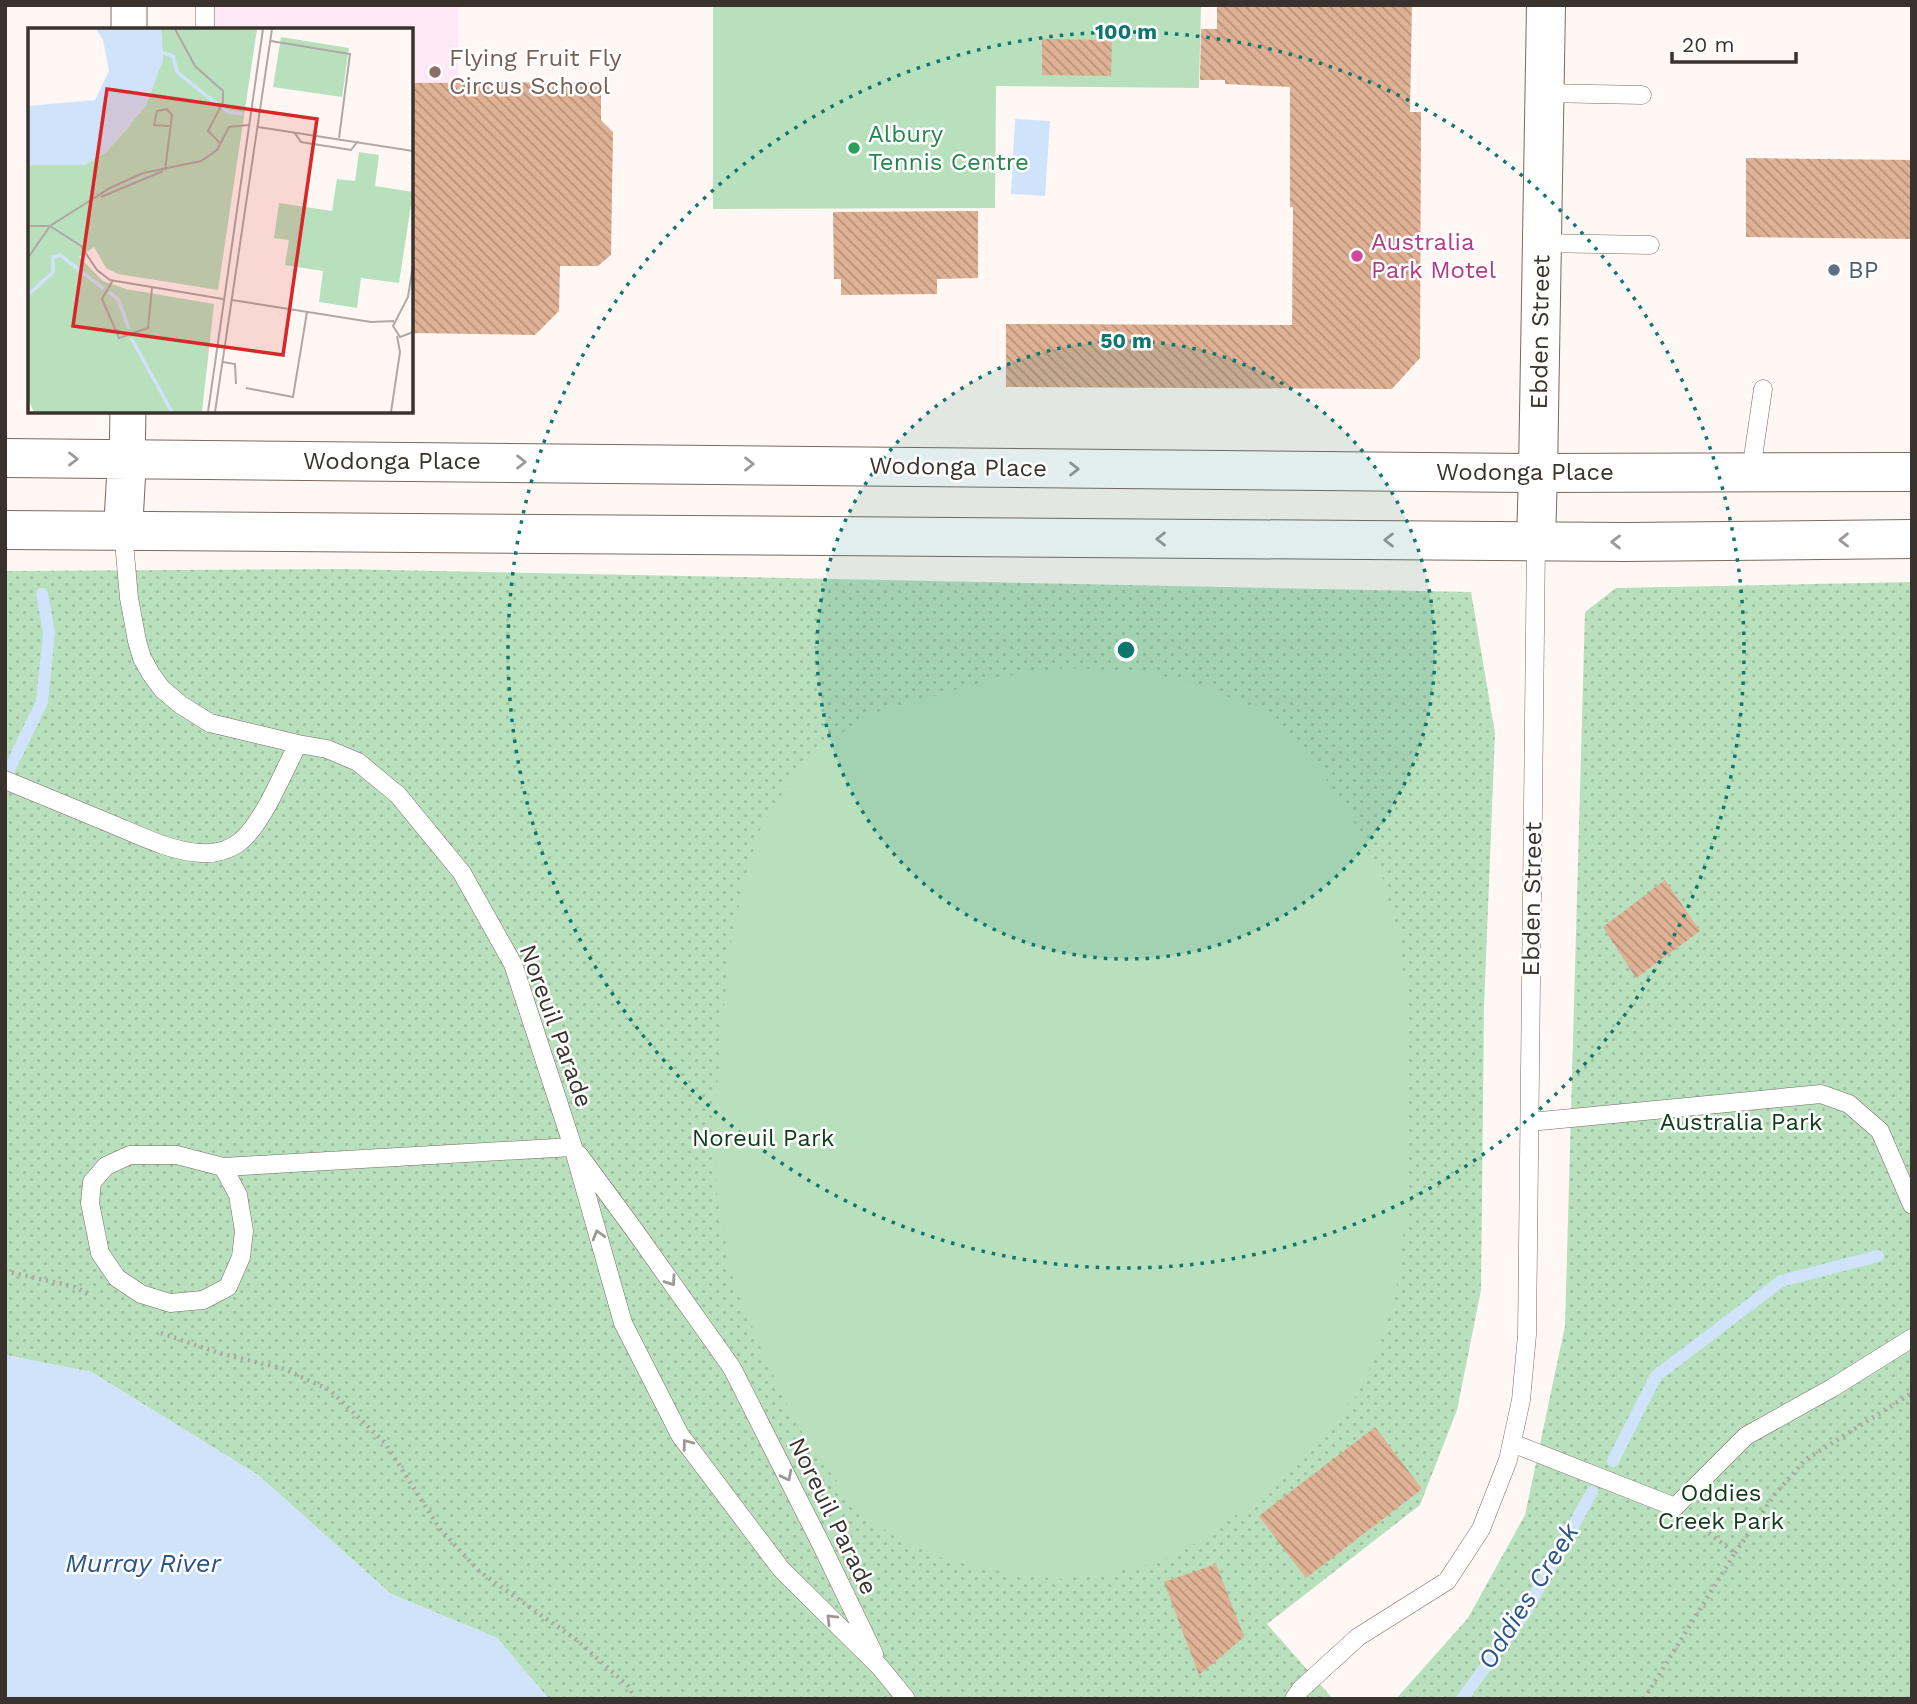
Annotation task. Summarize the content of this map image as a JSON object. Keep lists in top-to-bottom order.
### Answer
{
  "streets": {
    "main road": ["Ebden Street", "Wodonga Place"],
    "lane": ["Noreuil Parade"]
  },
  "crossings": [
    ["Ebden Street", "Wodonga Place"]
  ],
  "water": ["Murray River", "Oddies Creek"],
  "parks": ["Australia Park", "Noreuil Park", "Oddies Creek Park"],
  "places": [
    "Flying Fruit Fly Circus School",
    "Albury Tennis Centre",
    "Australia Park Motel",
    "BP"
  ],
  "scale_bar": "20 m",
  "rings": ["100 m", "50 m"]
}
